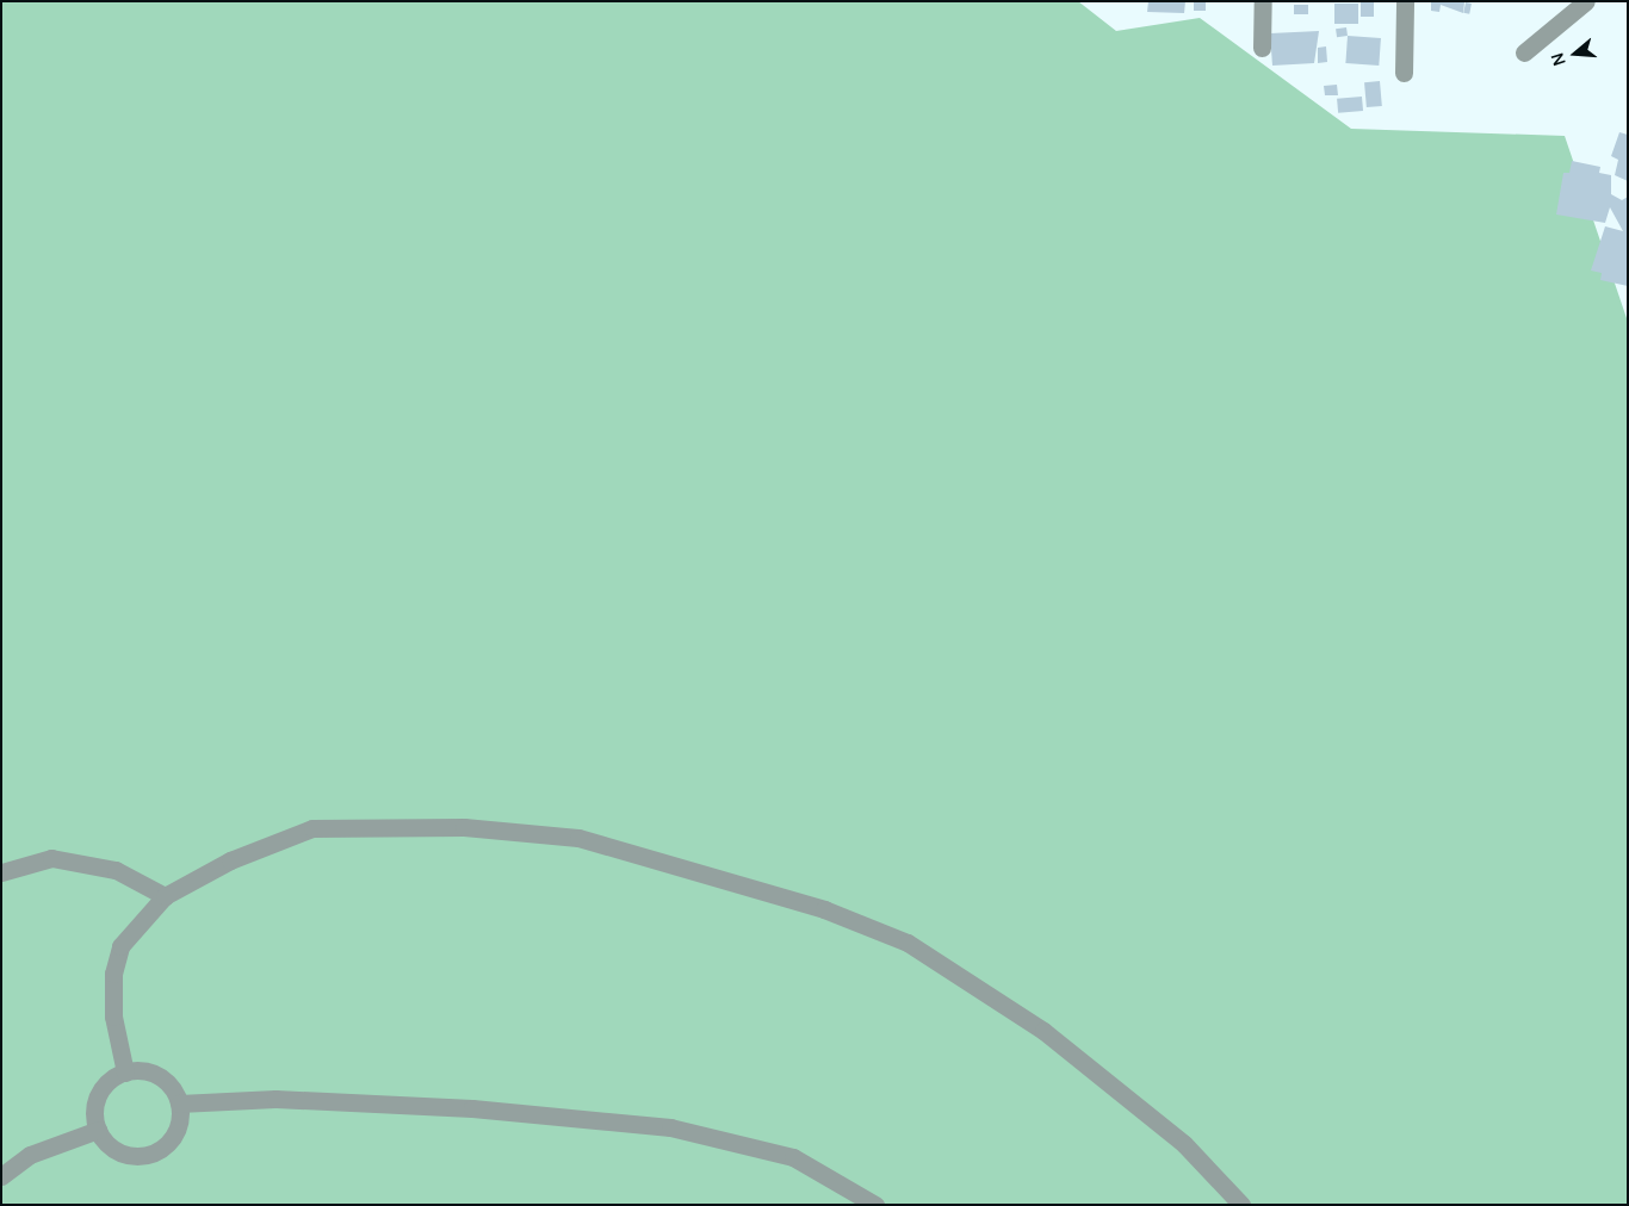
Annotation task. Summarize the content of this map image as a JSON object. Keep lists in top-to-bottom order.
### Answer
{
  "north": "left"
}
